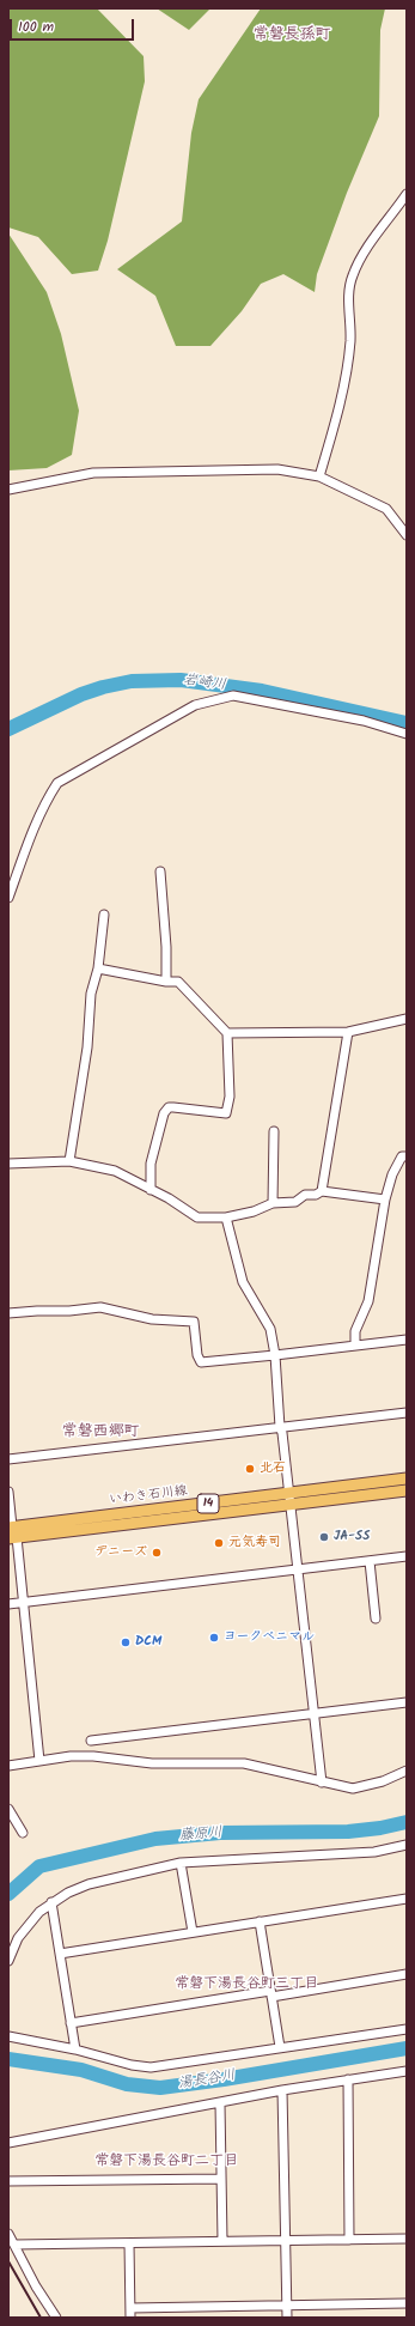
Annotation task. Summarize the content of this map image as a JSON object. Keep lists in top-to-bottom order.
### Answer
{
  "streets": {
    "main road": ["いわき石川線", "14"]
  },
  "districts": [
    "常磐長孫町",
    "常磐西郷町",
    "常磐下湯長谷町三丁目",
    "常磐下湯長谷町二丁目"
  ],
  "water": ["岩崎川", "藤原川", "湯長谷川"],
  "places": [
    "北石",
    "JA-SS",
    "元気寿司",
    "デニーズ",
    "ヨークベニマル",
    "DCM"
  ],
  "scale_bar": "100 m"
}
